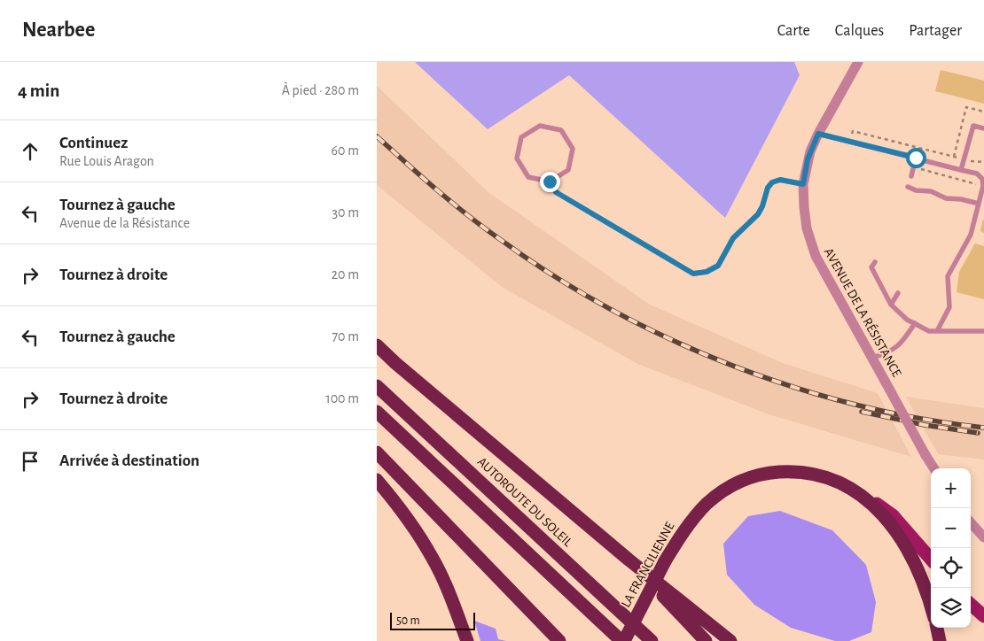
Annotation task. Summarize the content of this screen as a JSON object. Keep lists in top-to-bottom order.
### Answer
{
  "streets": {
    "highway": ["AUTOROUTE DU SOLEIL", "LA FRANCILIENNE"],
    "street": ["AVENUE DE LA RÉSISTANCE"]
  },
  "scale_bar": "50 m",
  "page": {
    "header": "Nearbee",
    "nav": ["Carte", "Calques", "Partager"],
    "heading": ["4 min", "À pied · 280 m"],
    "list": [
      ["Continuez", "Rue Louis Aragon", "60 m"],
      ["Tournez à gauche", "Avenue de la Résistance", "30 m"],
      ["Tournez à droite", "20 m"],
      ["Tournez à gauche", "70 m"],
      ["Tournez à droite", "100 m"],
      "Arrivée à destination"
    ],
    "map_buttons": ["+", "−"],
    "scale": "50 m"
  }
}
